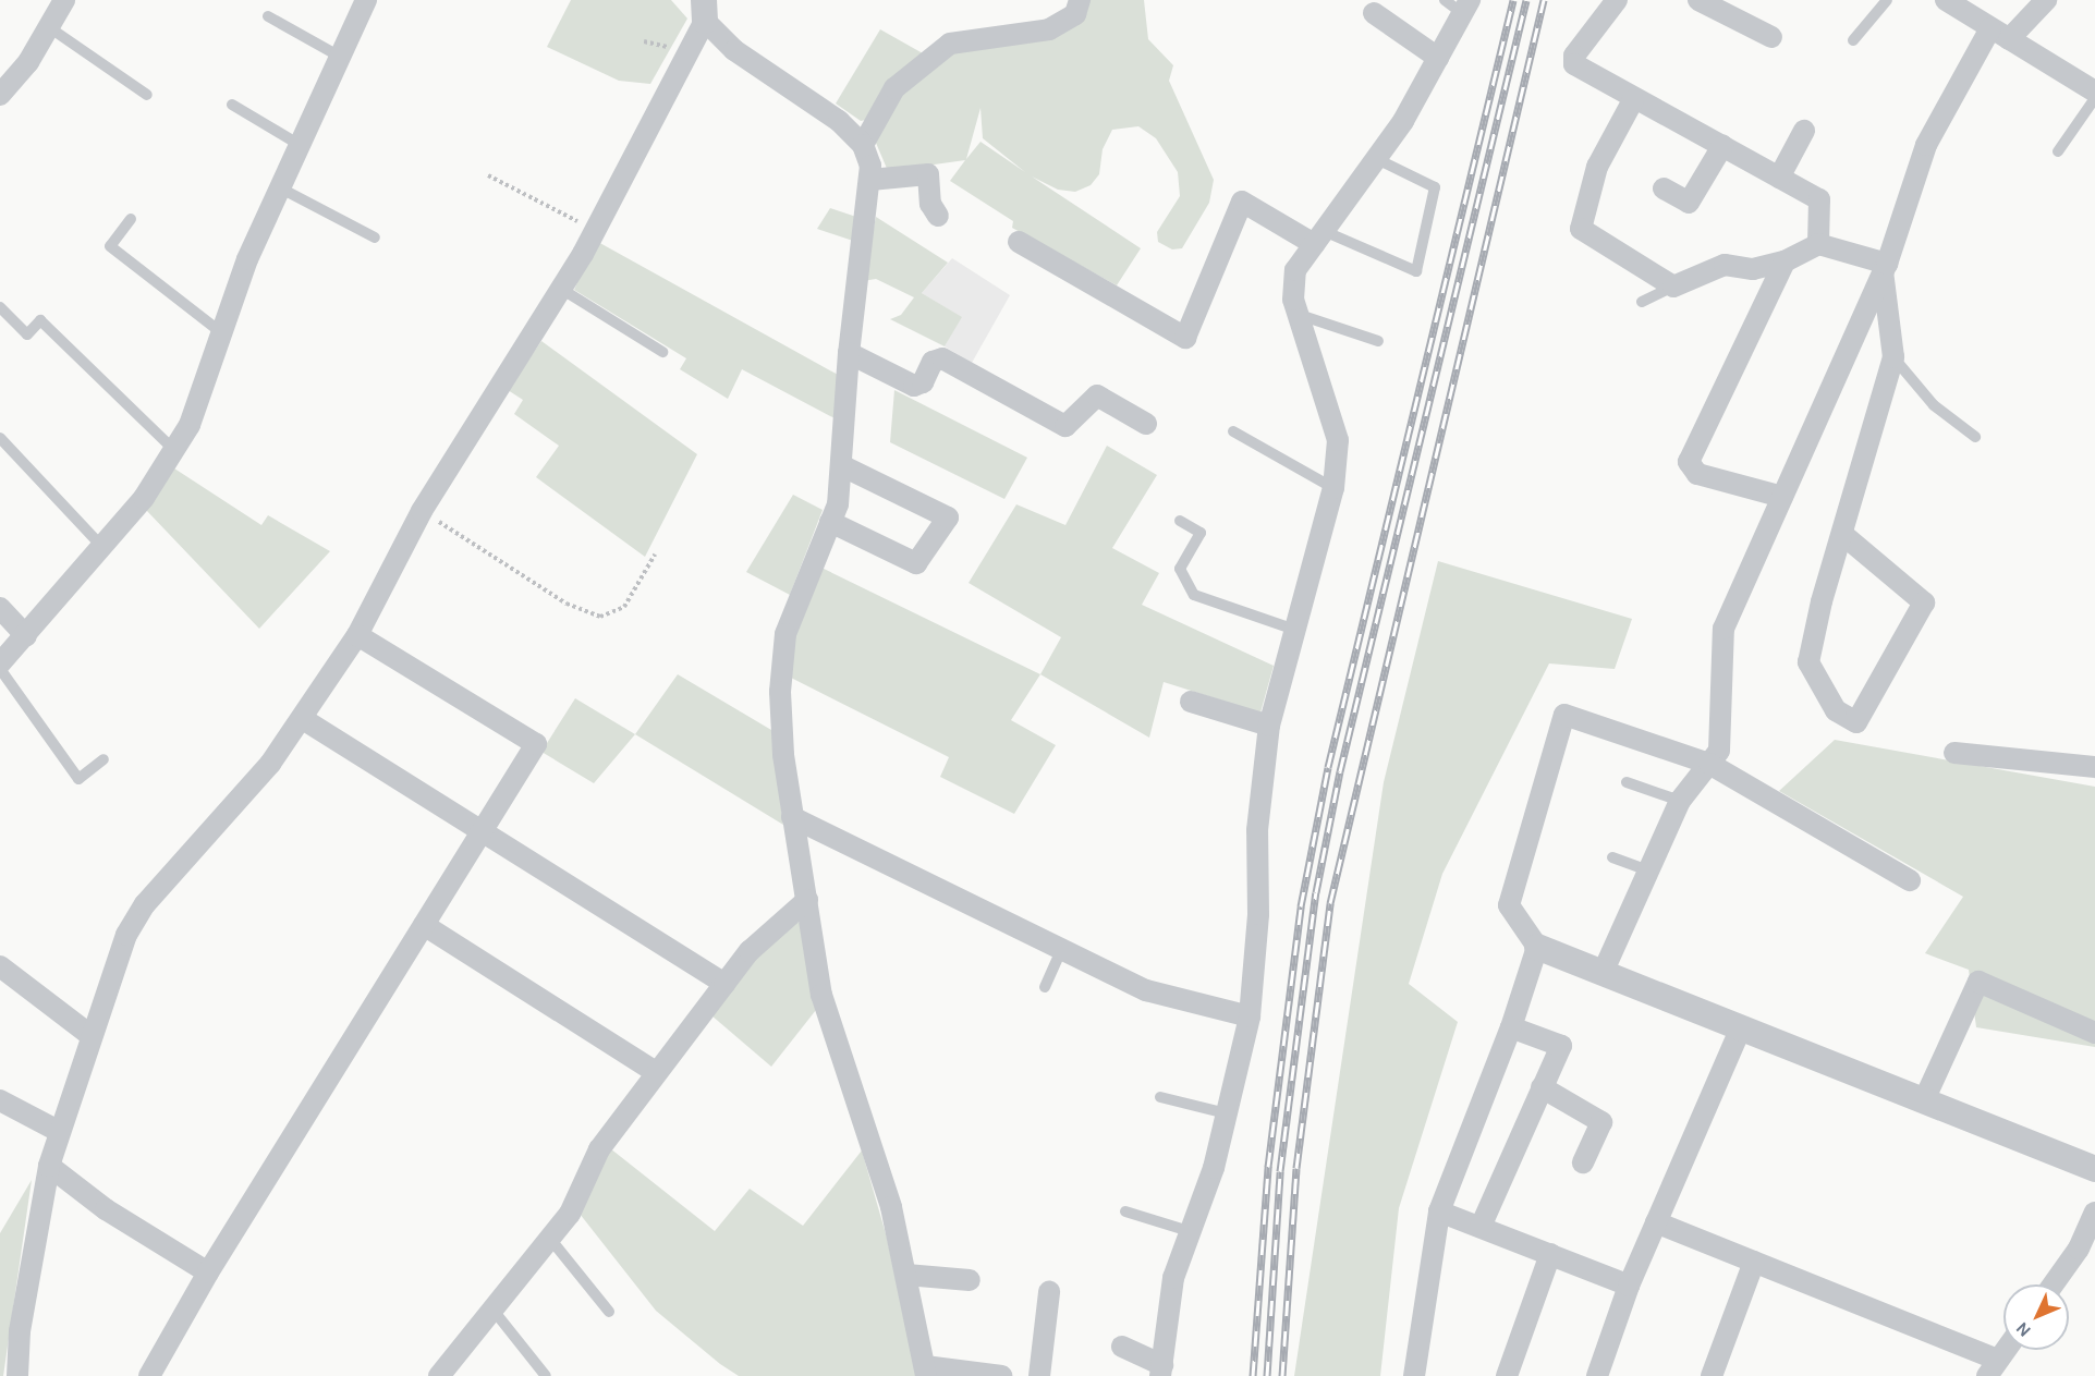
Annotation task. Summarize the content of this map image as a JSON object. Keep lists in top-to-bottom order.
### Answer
{
  "north": "bottom left"
}
